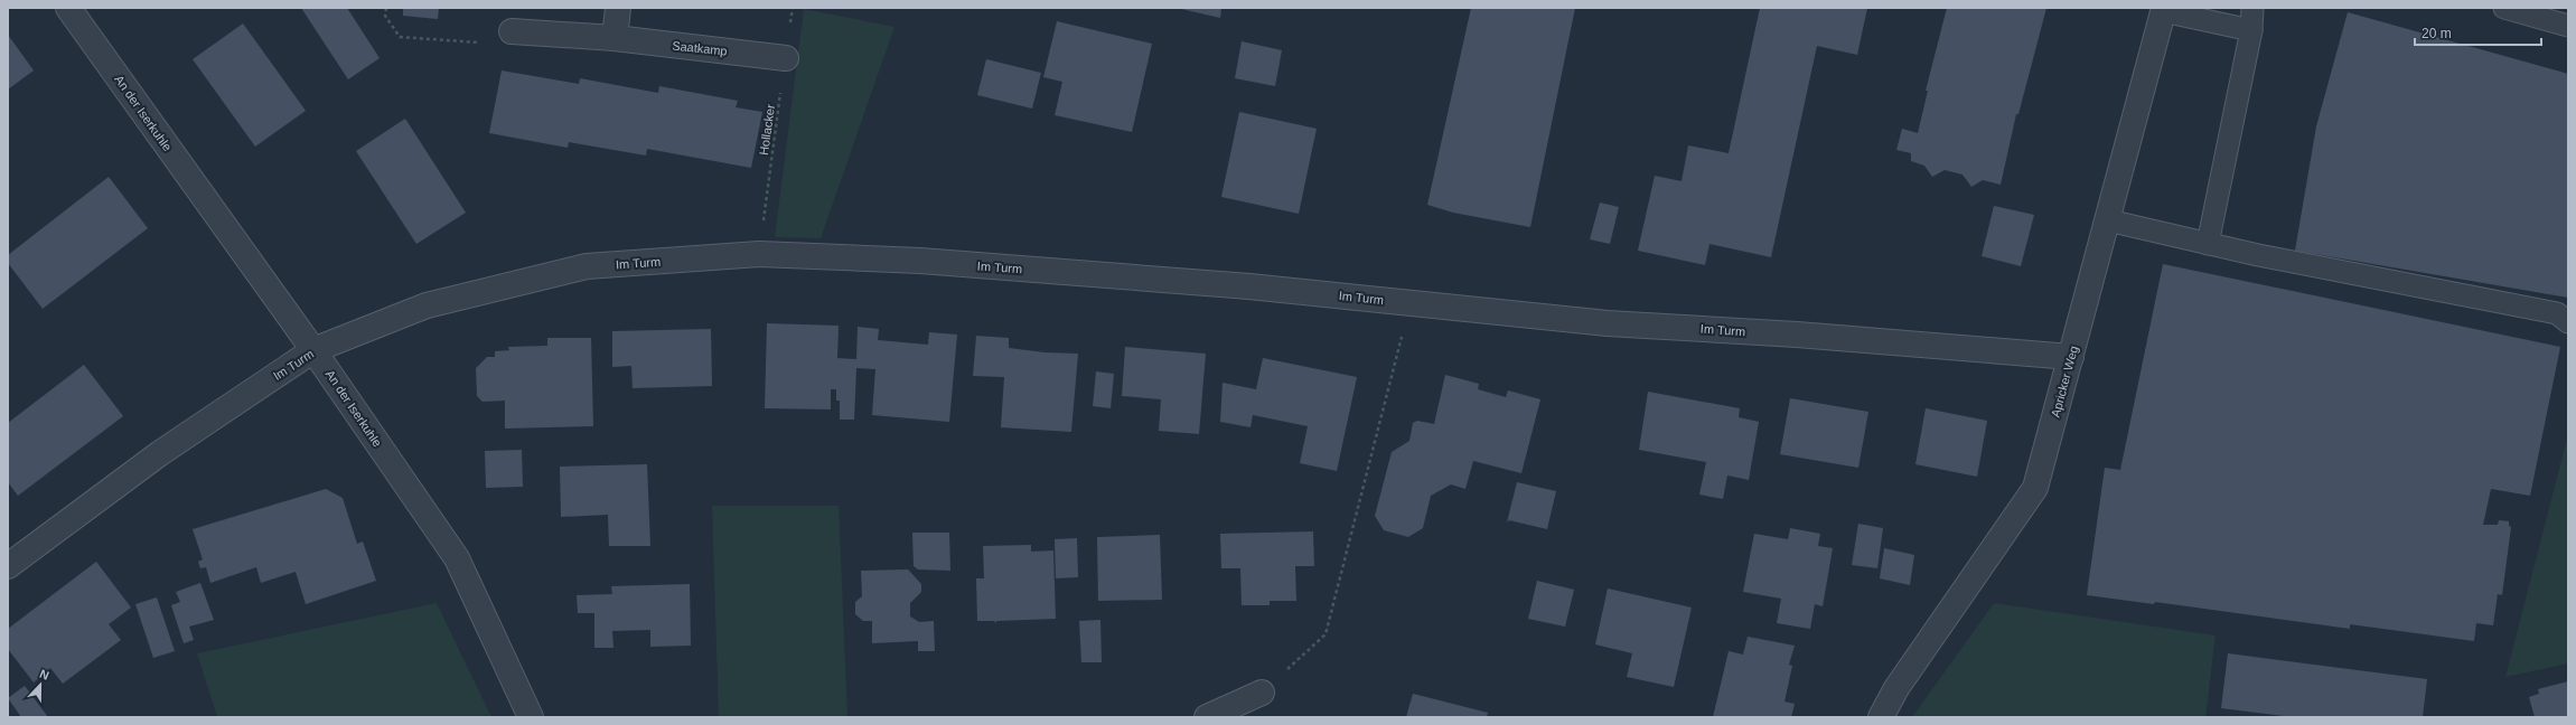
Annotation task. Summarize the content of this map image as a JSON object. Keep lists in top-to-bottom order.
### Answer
{
  "streets": {
    "street": [
      "Saatkamp",
      "An der Iserkuhle",
      "Im Turm",
      "Apricker Weg"
    ],
    "path": ["Hollacker"]
  },
  "crossings": [
    ["Saatkamp", "Hollacker"],
    ["An der Iserkuhle", "Im Turm"],
    ["Hollacker", "Im Turm"],
    ["Im Turm", "Apricker Weg"]
  ],
  "scale_bar": "20 m",
  "north": "top"
}
